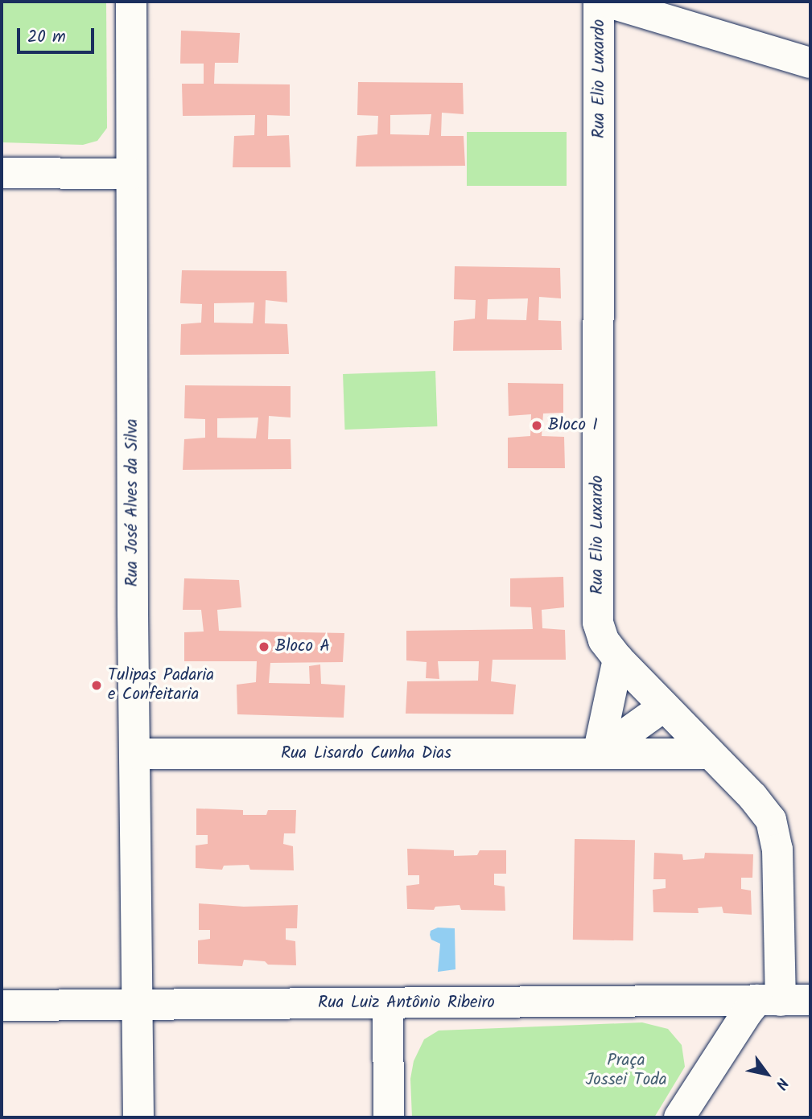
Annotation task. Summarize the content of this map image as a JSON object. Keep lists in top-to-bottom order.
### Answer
{
  "streets": {
    "street": [
      "Rua Elio Luxardo",
      "Rua José Alves da Silva",
      "Rua Lisardo Cunha Dias",
      "Rua Luiz Antônio Ribeiro"
    ]
  },
  "crossings": [
    ["Rua Elio Luxardo", "Rua Lisardo Cunha Dias"],
    ["Rua Elio Luxardo", "Rua Luiz Antônio Ribeiro"],
    ["Rua José Alves da Silva", "Rua Lisardo Cunha Dias"],
    ["Rua José Alves da Silva", "Rua Luiz Antônio Ribeiro"]
  ],
  "parks": ["Praça Jossei Toda"],
  "places": ["Bloco I", "Bloco A", "Tulipas Padaria e Confeitaria"],
  "scale_bar": "20 m",
  "north": "bottom right"
}
